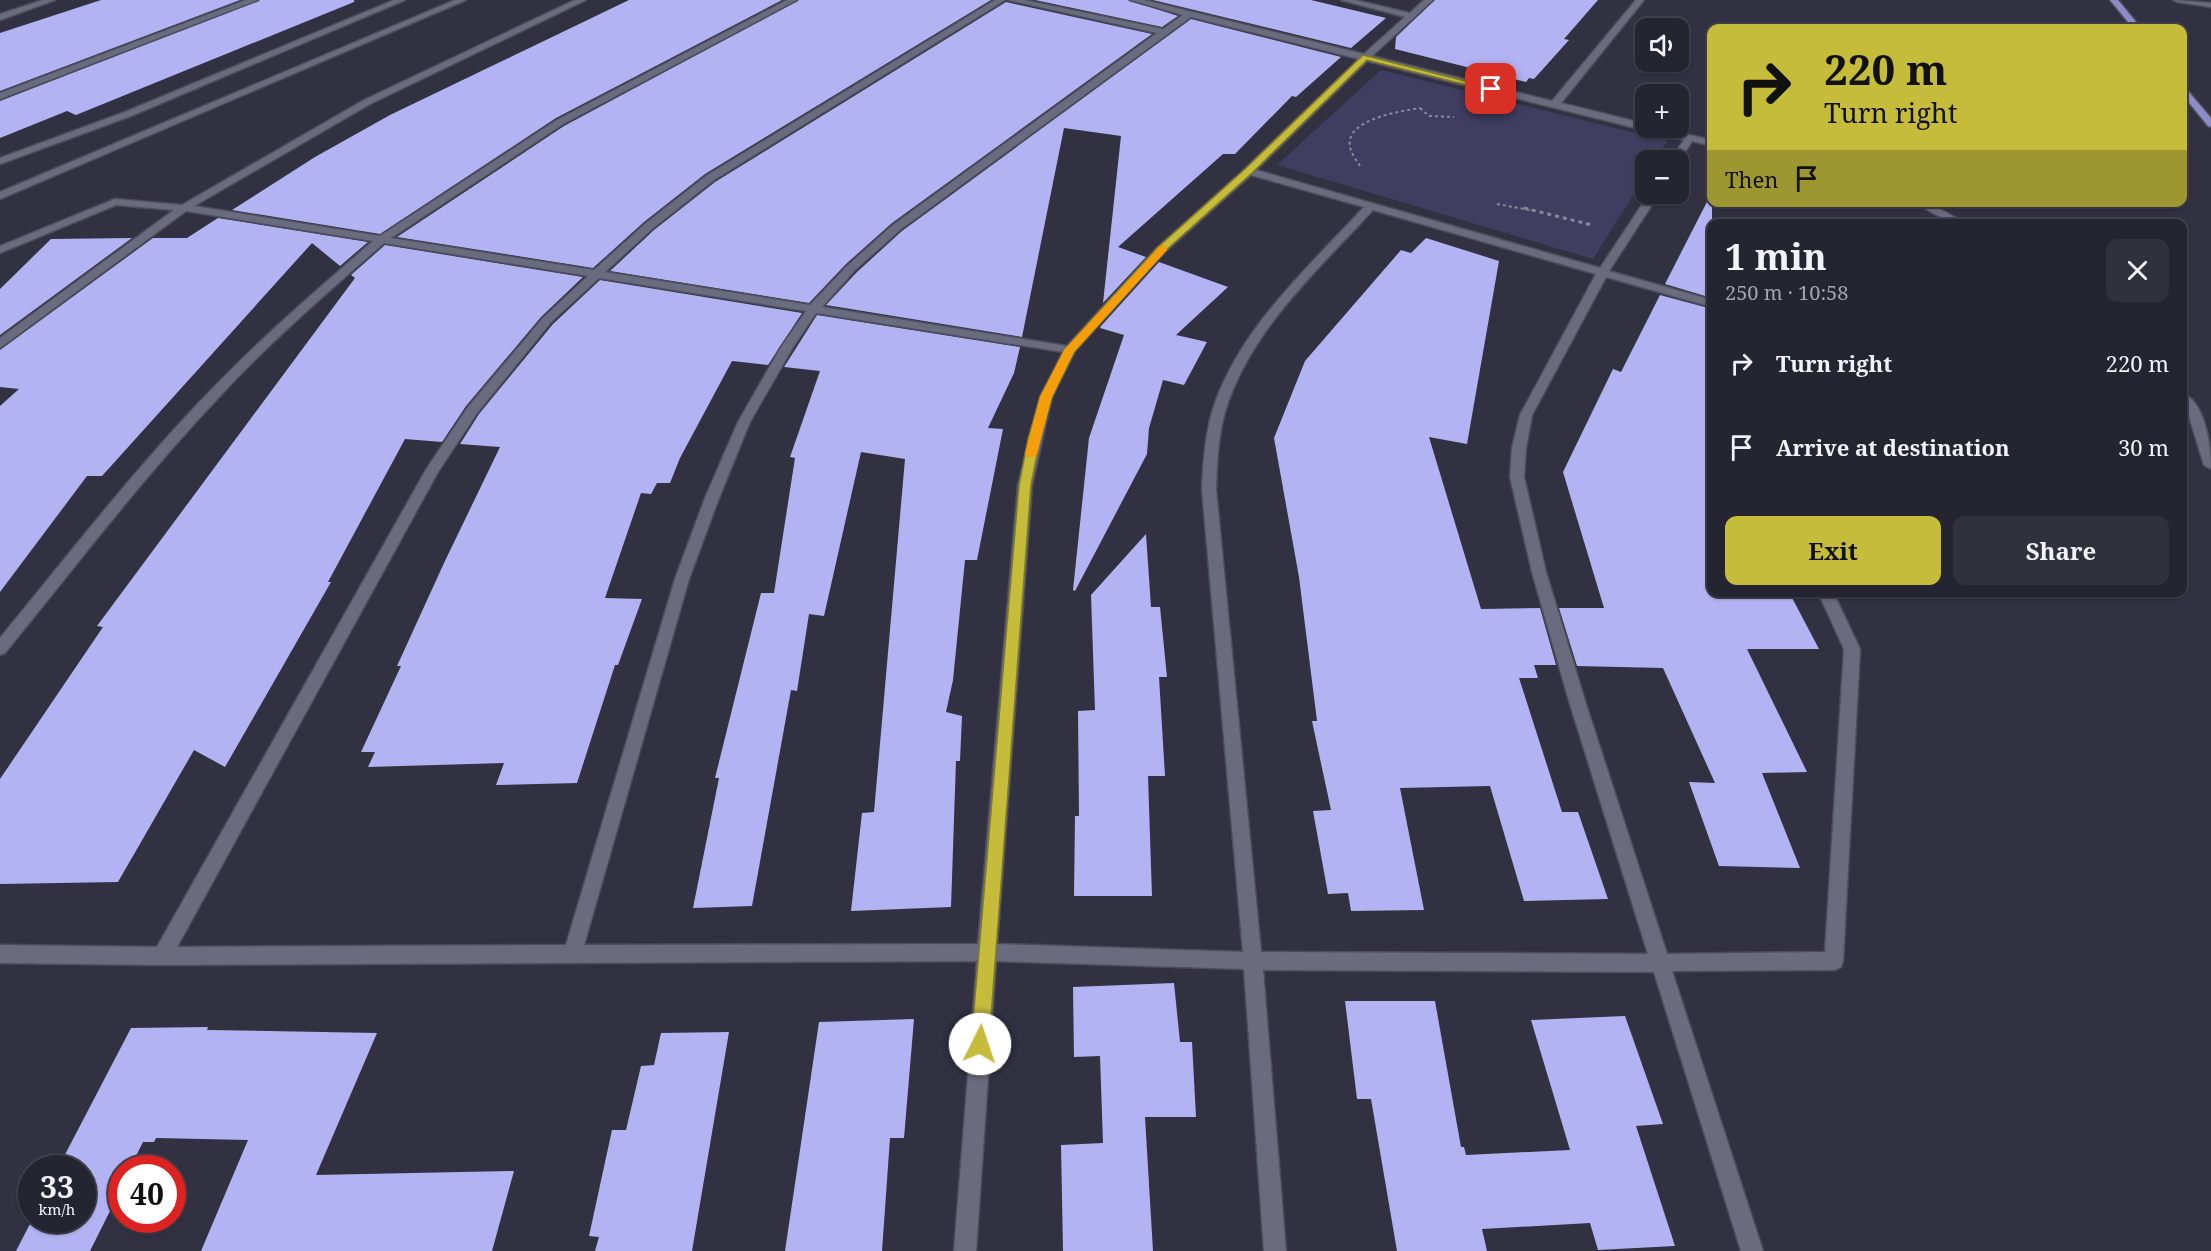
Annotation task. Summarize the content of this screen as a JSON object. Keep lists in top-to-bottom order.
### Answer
{
  "page": {
    "map_buttons": ["+", "−"],
    "turn": ["220 m", "Turn right"],
    "then": "Then",
    "heading": ["1 min", "250 m · 10:58"],
    "list": [
      {
        "name": "Turn right",
        "value": "220 m"
      },
      {
        "name": "Arrive at destination",
        "value": "30 m"
      }
    ],
    "buttons": ["Exit", "Share"],
    "speed": "33 km/h",
    "limit": "40"
  }
}
